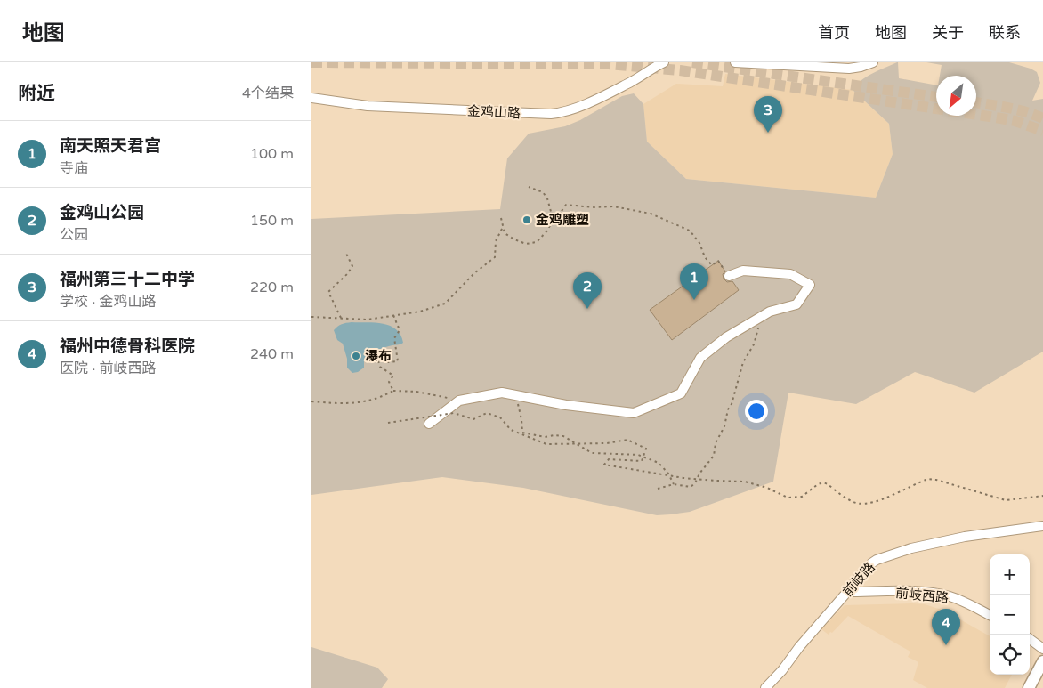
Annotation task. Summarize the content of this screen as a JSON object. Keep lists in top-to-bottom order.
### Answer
{
  "streets": {
    "street": ["金鸡山路", "前岐路", "前岐西路"]
  },
  "crossings": [
    ["前岐路", "前岐西路"]
  ],
  "places": ["金鸡雕塑", "瀑布"],
  "north": "bottom left",
  "page": {
    "header": "地图",
    "nav": [
      "首页",
      "地图",
      "关于",
      "联系"
    ],
    "heading": ["附近", "4个结果"],
    "pins": [
      "3",
      "1",
      "2",
      "4"
    ],
    "list": [
      {
        "mark": "1",
        "name": "南天照天君宫",
        "note": "寺庙",
        "value": "100 m"
      },
      {
        "mark": "2",
        "name": "金鸡山公园",
        "note": "公园",
        "value": "150 m"
      },
      {
        "mark": "3",
        "name": "福州第三十二中学",
        "note": "学校 · 金鸡山路",
        "value": "220 m"
      },
      {
        "mark": "4",
        "name": "福州中德骨科医院",
        "note": "医院 · 前岐西路",
        "value": "240 m"
      }
    ],
    "map_buttons": ["+", "−"]
  }
}
